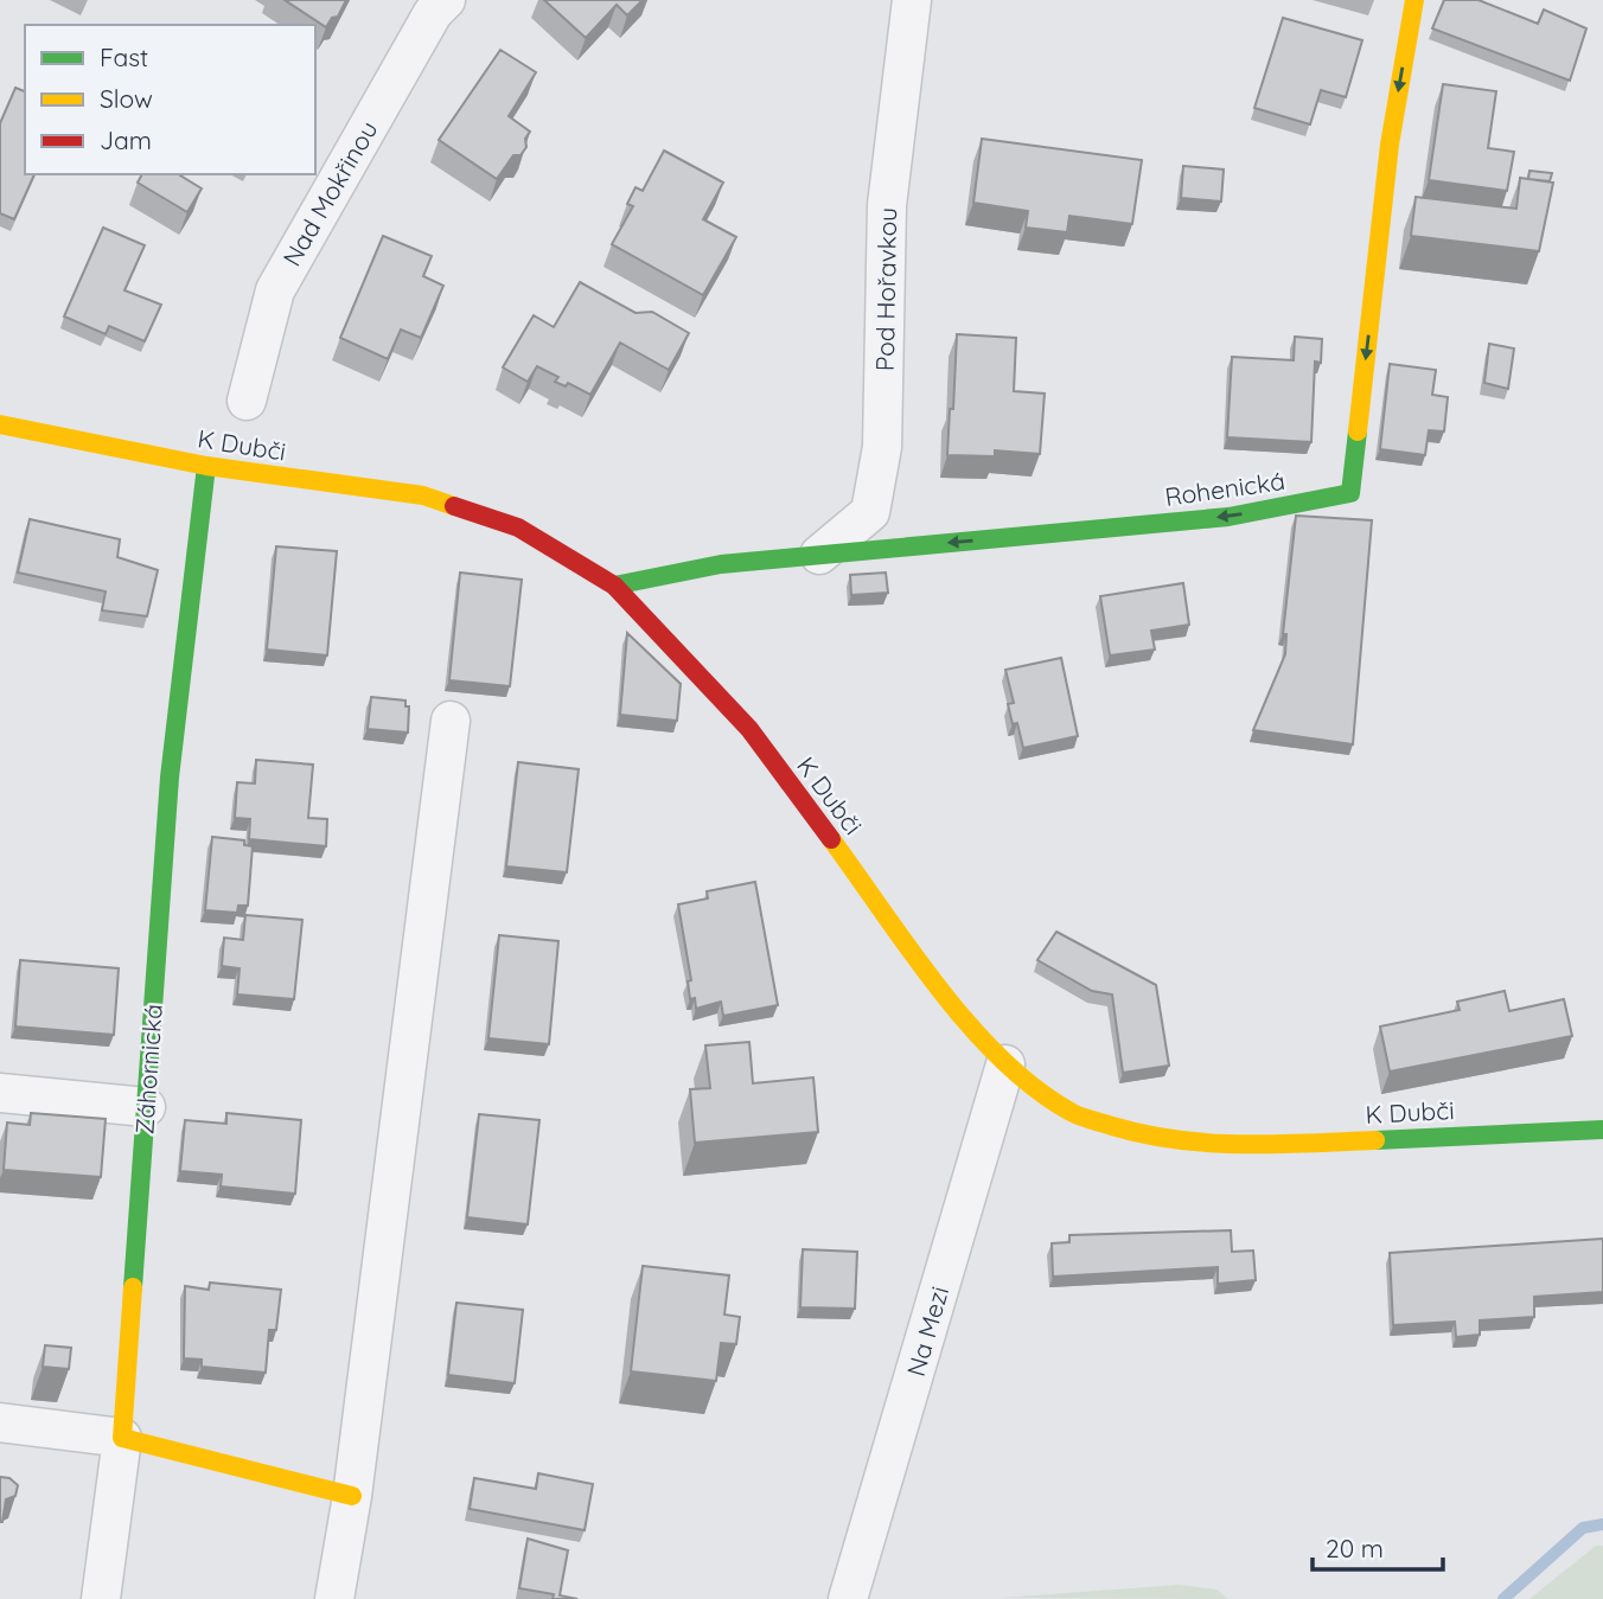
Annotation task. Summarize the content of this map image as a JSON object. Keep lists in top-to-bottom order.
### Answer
{
  "streets": {
    "street": [
      "Nad Mokřinou",
      "Pod Hořavkou",
      "K Dubči",
      "Rohenická",
      "Záhornická",
      "Na Mezi"
    ]
  },
  "crossings": [
    ["Pod Hořavkou", "Rohenická"],
    ["K Dubči", "Rohenická"],
    ["K Dubči", "Záhornická"],
    ["K Dubči", "Na Mezi"]
  ],
  "legend": ["Fast", "Slow", "Jam"],
  "scale_bar": "20 m"
}
